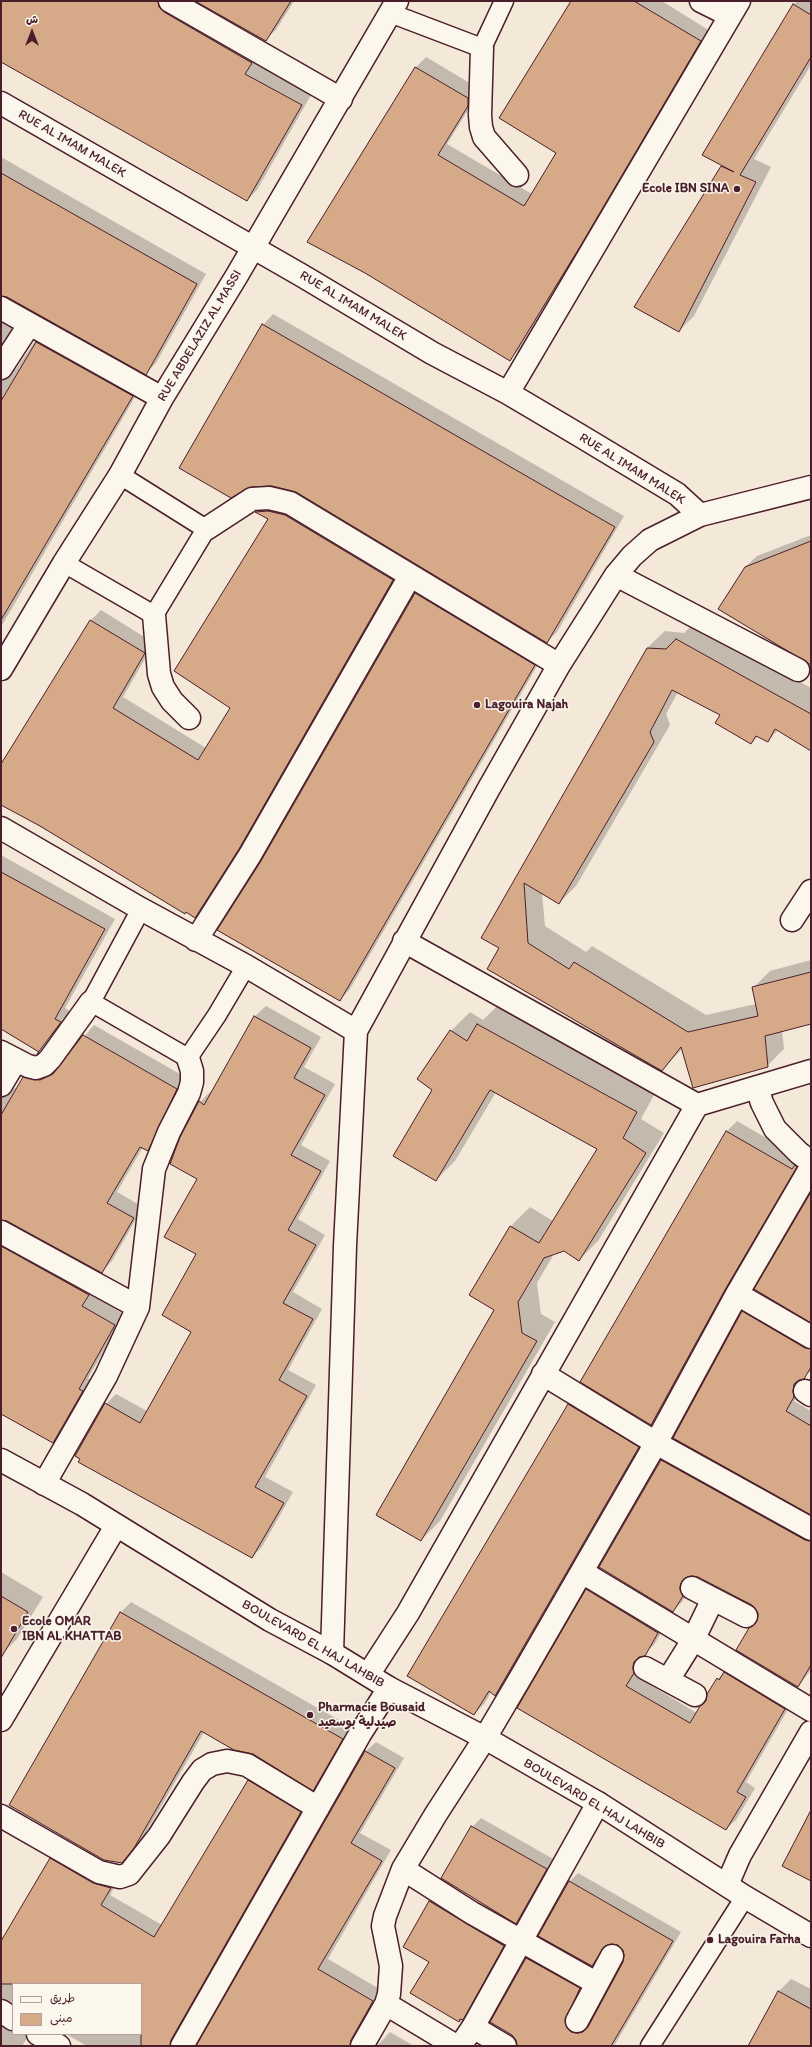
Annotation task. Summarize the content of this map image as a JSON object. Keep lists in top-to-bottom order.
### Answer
{
  "streets": {
    "street": ["RUE AL IMAM MALEK", "RUE ABDELAZIZ AL MASSI", "BOULEVARD EL HAJ LAHBIB"]
  },
  "crossings": [
    ["RUE AL IMAM MALEK", "RUE ABDELAZIZ AL MASSI"]
  ],
  "places": [
    "Ecole IBN SINA",
    "Lagouira Najah",
    "Ecole OMAR IBN AL KHATTAB",
    "Pharmacie Bousaid صيدلية بوسعيد",
    "Lagouira Farha"
  ],
  "legend": ["طريق", "مبنى"],
  "north": "top"
}
